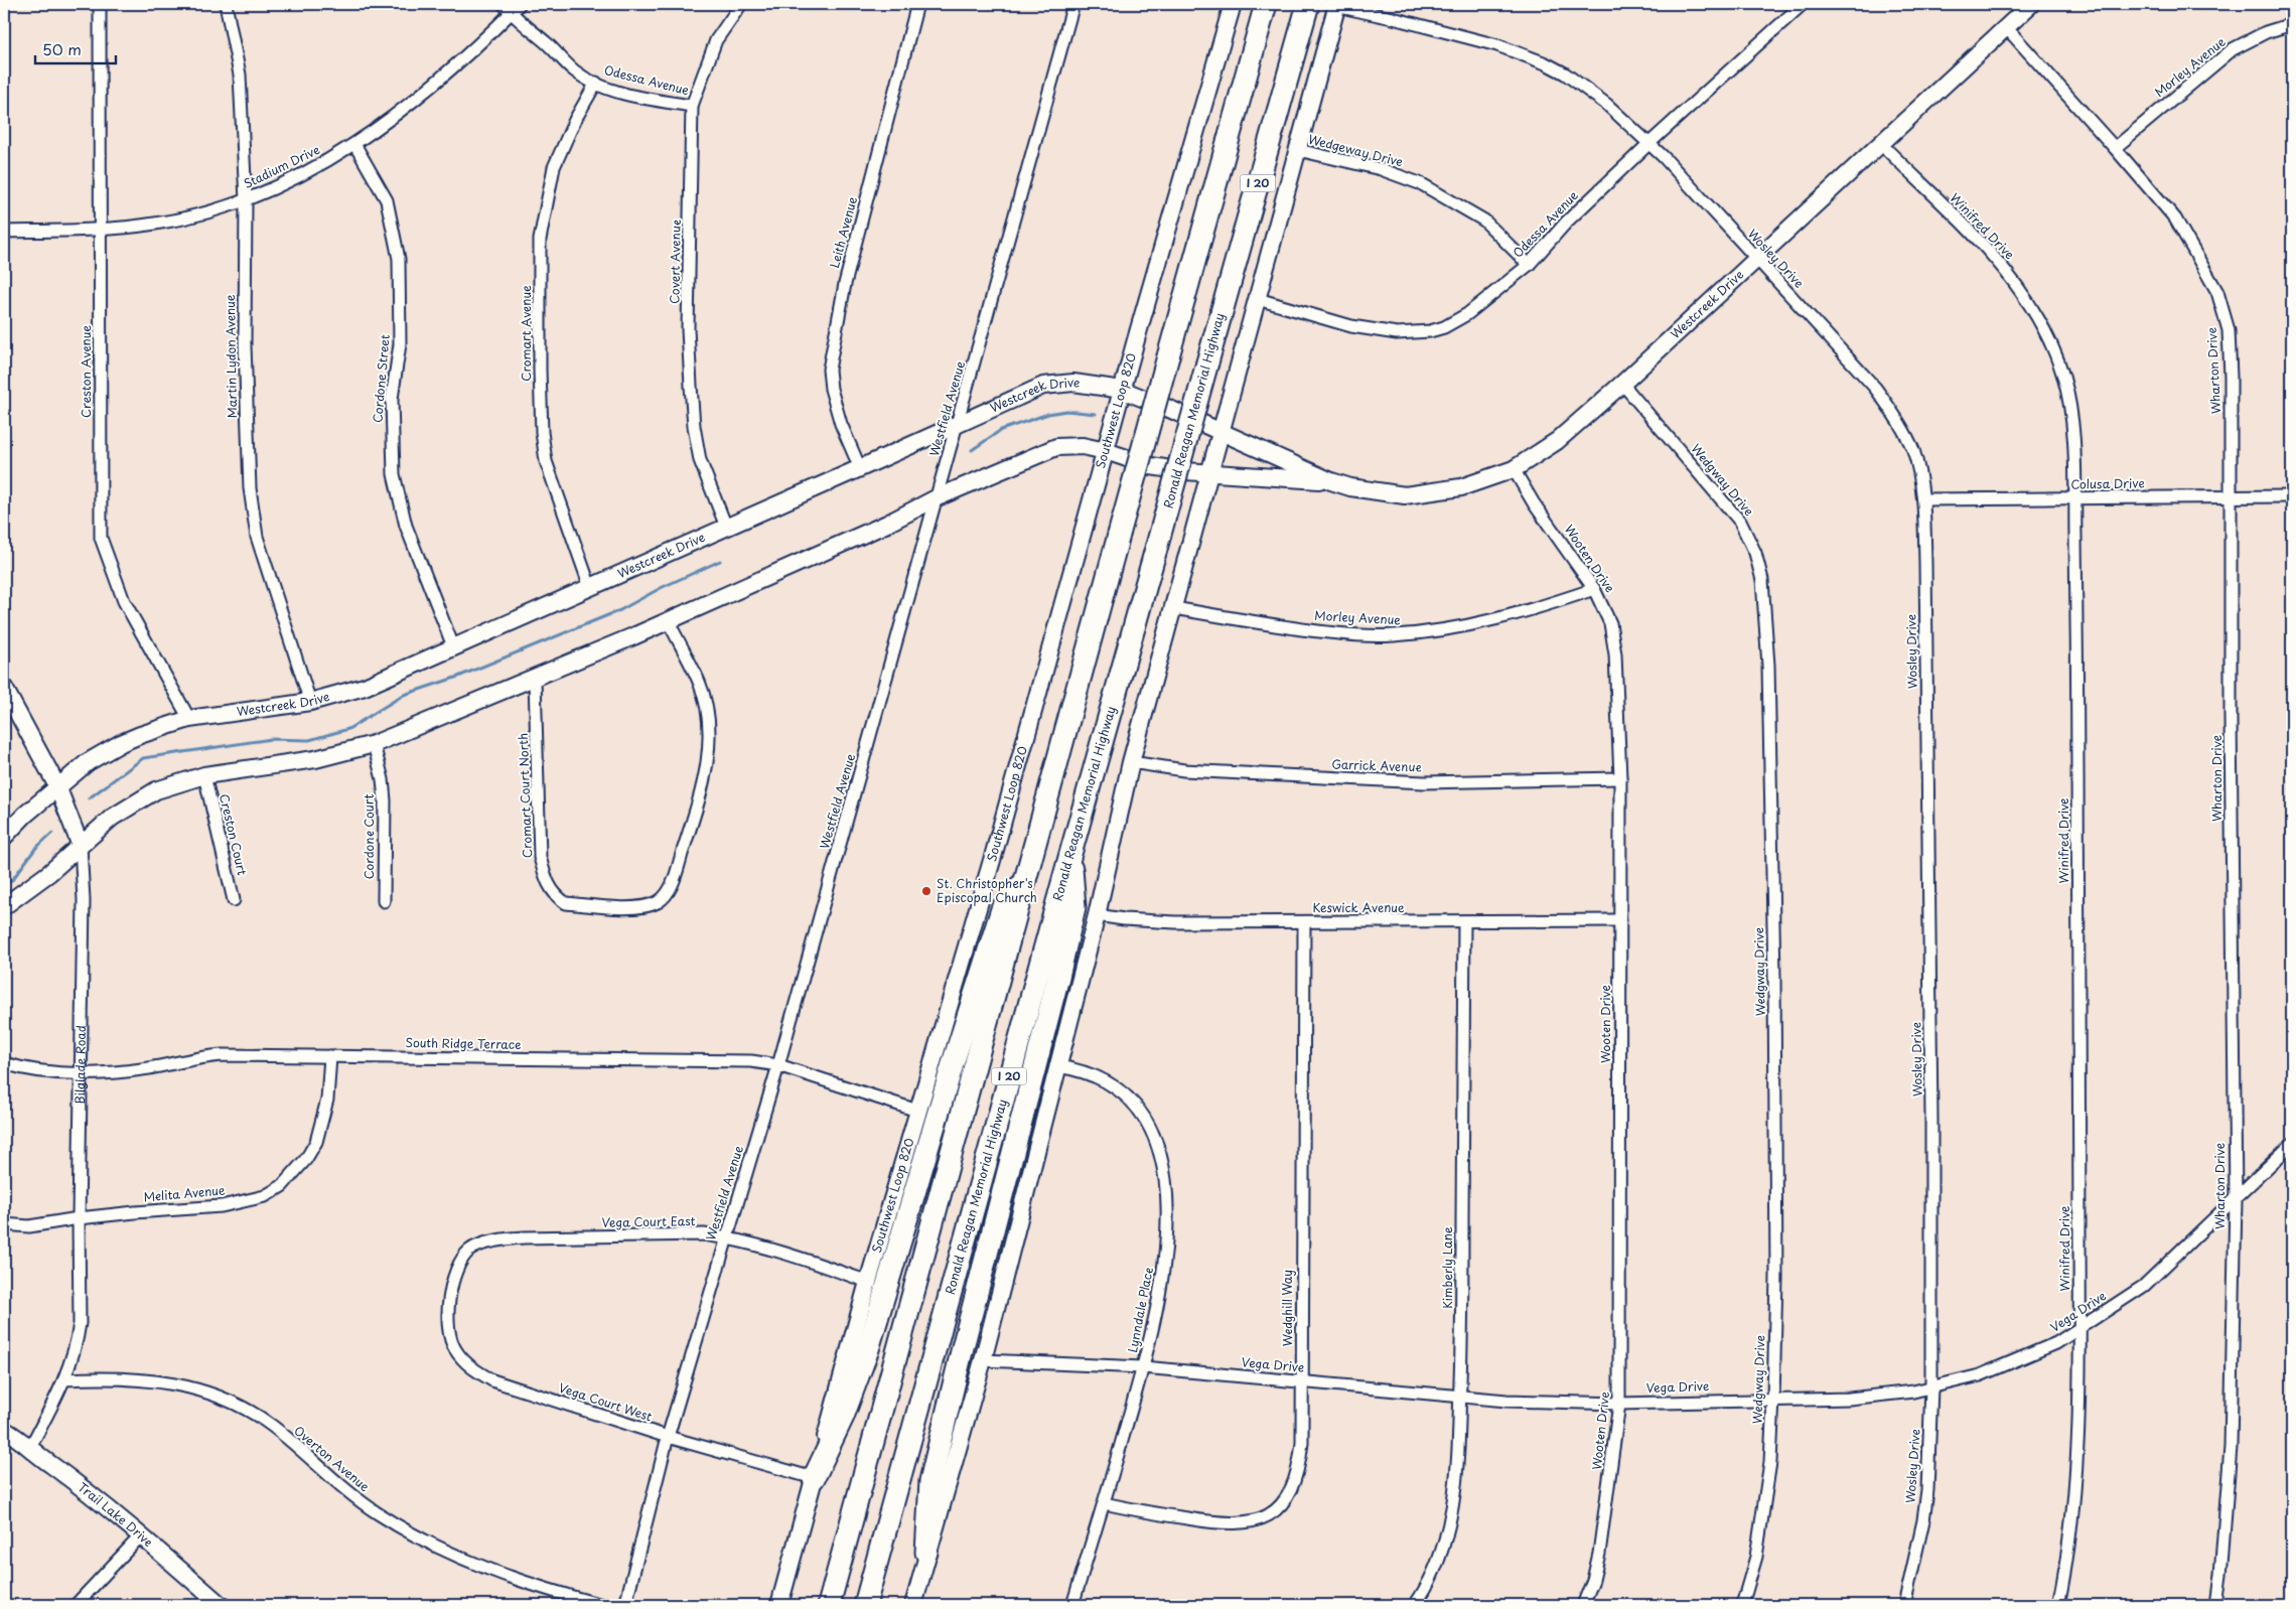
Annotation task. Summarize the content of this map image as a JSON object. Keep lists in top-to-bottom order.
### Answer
{
  "streets": {
    "highway": ["I 20", "Ronald Reagan Memorial Highway"],
    "street": [
      "Morley Avenue",
      "Odessa Avenue",
      "Wedgeway Drive",
      "Stadium Drive",
      "Winifred Drive",
      "Leith Avenue",
      "Wosley Drive",
      "Covert Avenue",
      "Westcreek Drive",
      "Cromart Avenue",
      "Martin Lydon Avenue",
      "Wharton Drive",
      "Creston Avenue",
      "Cordone Street",
      "Westfield Avenue",
      "Southwest Loop 820",
      "Wedgway Drive",
      "Colusa Drive",
      "Wooten Drive",
      "Garrick Avenue",
      "Cromart Court North",
      "Creston Court",
      "Cordone Court",
      "Keswick Avenue",
      "South Ridge Terrace",
      "Bilglade Road",
      "Melita Avenue",
      "Vega Court East",
      "Kimberly Lane",
      "Wedghill Way",
      "Lynndale Place",
      "Vega Drive",
      "Vega Court West",
      "Overton Avenue",
      "Trail Lake Drive"
    ]
  },
  "crossings": [
    ["Morley Avenue", "Wharton Drive"],
    ["Morley Avenue", "Wooten Drive"],
    ["Odessa Avenue", "Wedgeway Drive"],
    ["Odessa Avenue", "Stadium Drive"],
    ["Odessa Avenue", "Wosley Drive"],
    ["Odessa Avenue", "Covert Avenue"],
    ["Odessa Avenue", "Cromart Avenue"],
    ["Stadium Drive", "Martin Lydon Avenue"],
    ["Stadium Drive", "Creston Avenue"],
    ["Stadium Drive", "Cordone Street"],
    ["Winifred Drive", "Westcreek Drive"],
    ["Winifred Drive", "Colusa Drive"],
    ["Winifred Drive", "Vega Drive"],
    ["Leith Avenue", "Westcreek Drive"],
    ["Wosley Drive", "Westcreek Drive"],
    ["Wosley Drive", "Colusa Drive"],
    ["Wosley Drive", "Vega Drive"],
    ["Covert Avenue", "Westcreek Drive"],
    ["Westcreek Drive", "Cromart Avenue"],
    ["Westcreek Drive", "Martin Lydon Avenue"],
    ["Westcreek Drive", "Wharton Drive"],
    ["Westcreek Drive", "Creston Avenue"],
    ["Westcreek Drive", "Cordone Street"],
    ["Westcreek Drive", "Westfield Avenue"],
    ["Westcreek Drive", "Southwest Loop 820"],
    ["Westcreek Drive", "Wedgway Drive"],
    ["Westcreek Drive", "Wooten Drive"],
    ["Westcreek Drive", "Cromart Court North"],
    ["Westcreek Drive", "Creston Court"],
    ["Westcreek Drive", "Cordone Court"],
    ["Westcreek Drive", "Bilglade Road"],
    ["Wharton Drive", "Colusa Drive"],
    ["Wharton Drive", "Vega Drive"],
    ["Westfield Avenue", "South Ridge Terrace"],
    ["Westfield Avenue", "Vega Court East"],
    ["Westfield Avenue", "Vega Court West"],
    ["Southwest Loop 820", "South Ridge Terrace"],
    ["Southwest Loop 820", "Vega Court East"],
    ["Southwest Loop 820", "Vega Court West"],
    ["Wedgway Drive", "Vega Drive"],
    ["Wooten Drive", "Garrick Avenue"],
    ["Wooten Drive", "Keswick Avenue"],
    ["Wooten Drive", "Vega Drive"],
    ["Keswick Avenue", "Kimberly Lane"],
    ["Keswick Avenue", "Wedghill Way"],
    ["South Ridge Terrace", "Bilglade Road"],
    ["South Ridge Terrace", "Melita Avenue"],
    ["Bilglade Road", "Melita Avenue"],
    ["Bilglade Road", "Overton Avenue"],
    ["Bilglade Road", "Trail Lake Drive"],
    ["Vega Court East", "Vega Court West"],
    ["Kimberly Lane", "Vega Drive"],
    ["Wedghill Way", "Lynndale Place"],
    ["Wedghill Way", "Vega Drive"],
    ["Lynndale Place", "Vega Drive"]
  ],
  "places": ["St. Christopher's Episcopal Church"],
  "scale_bar": "50 m"
}
